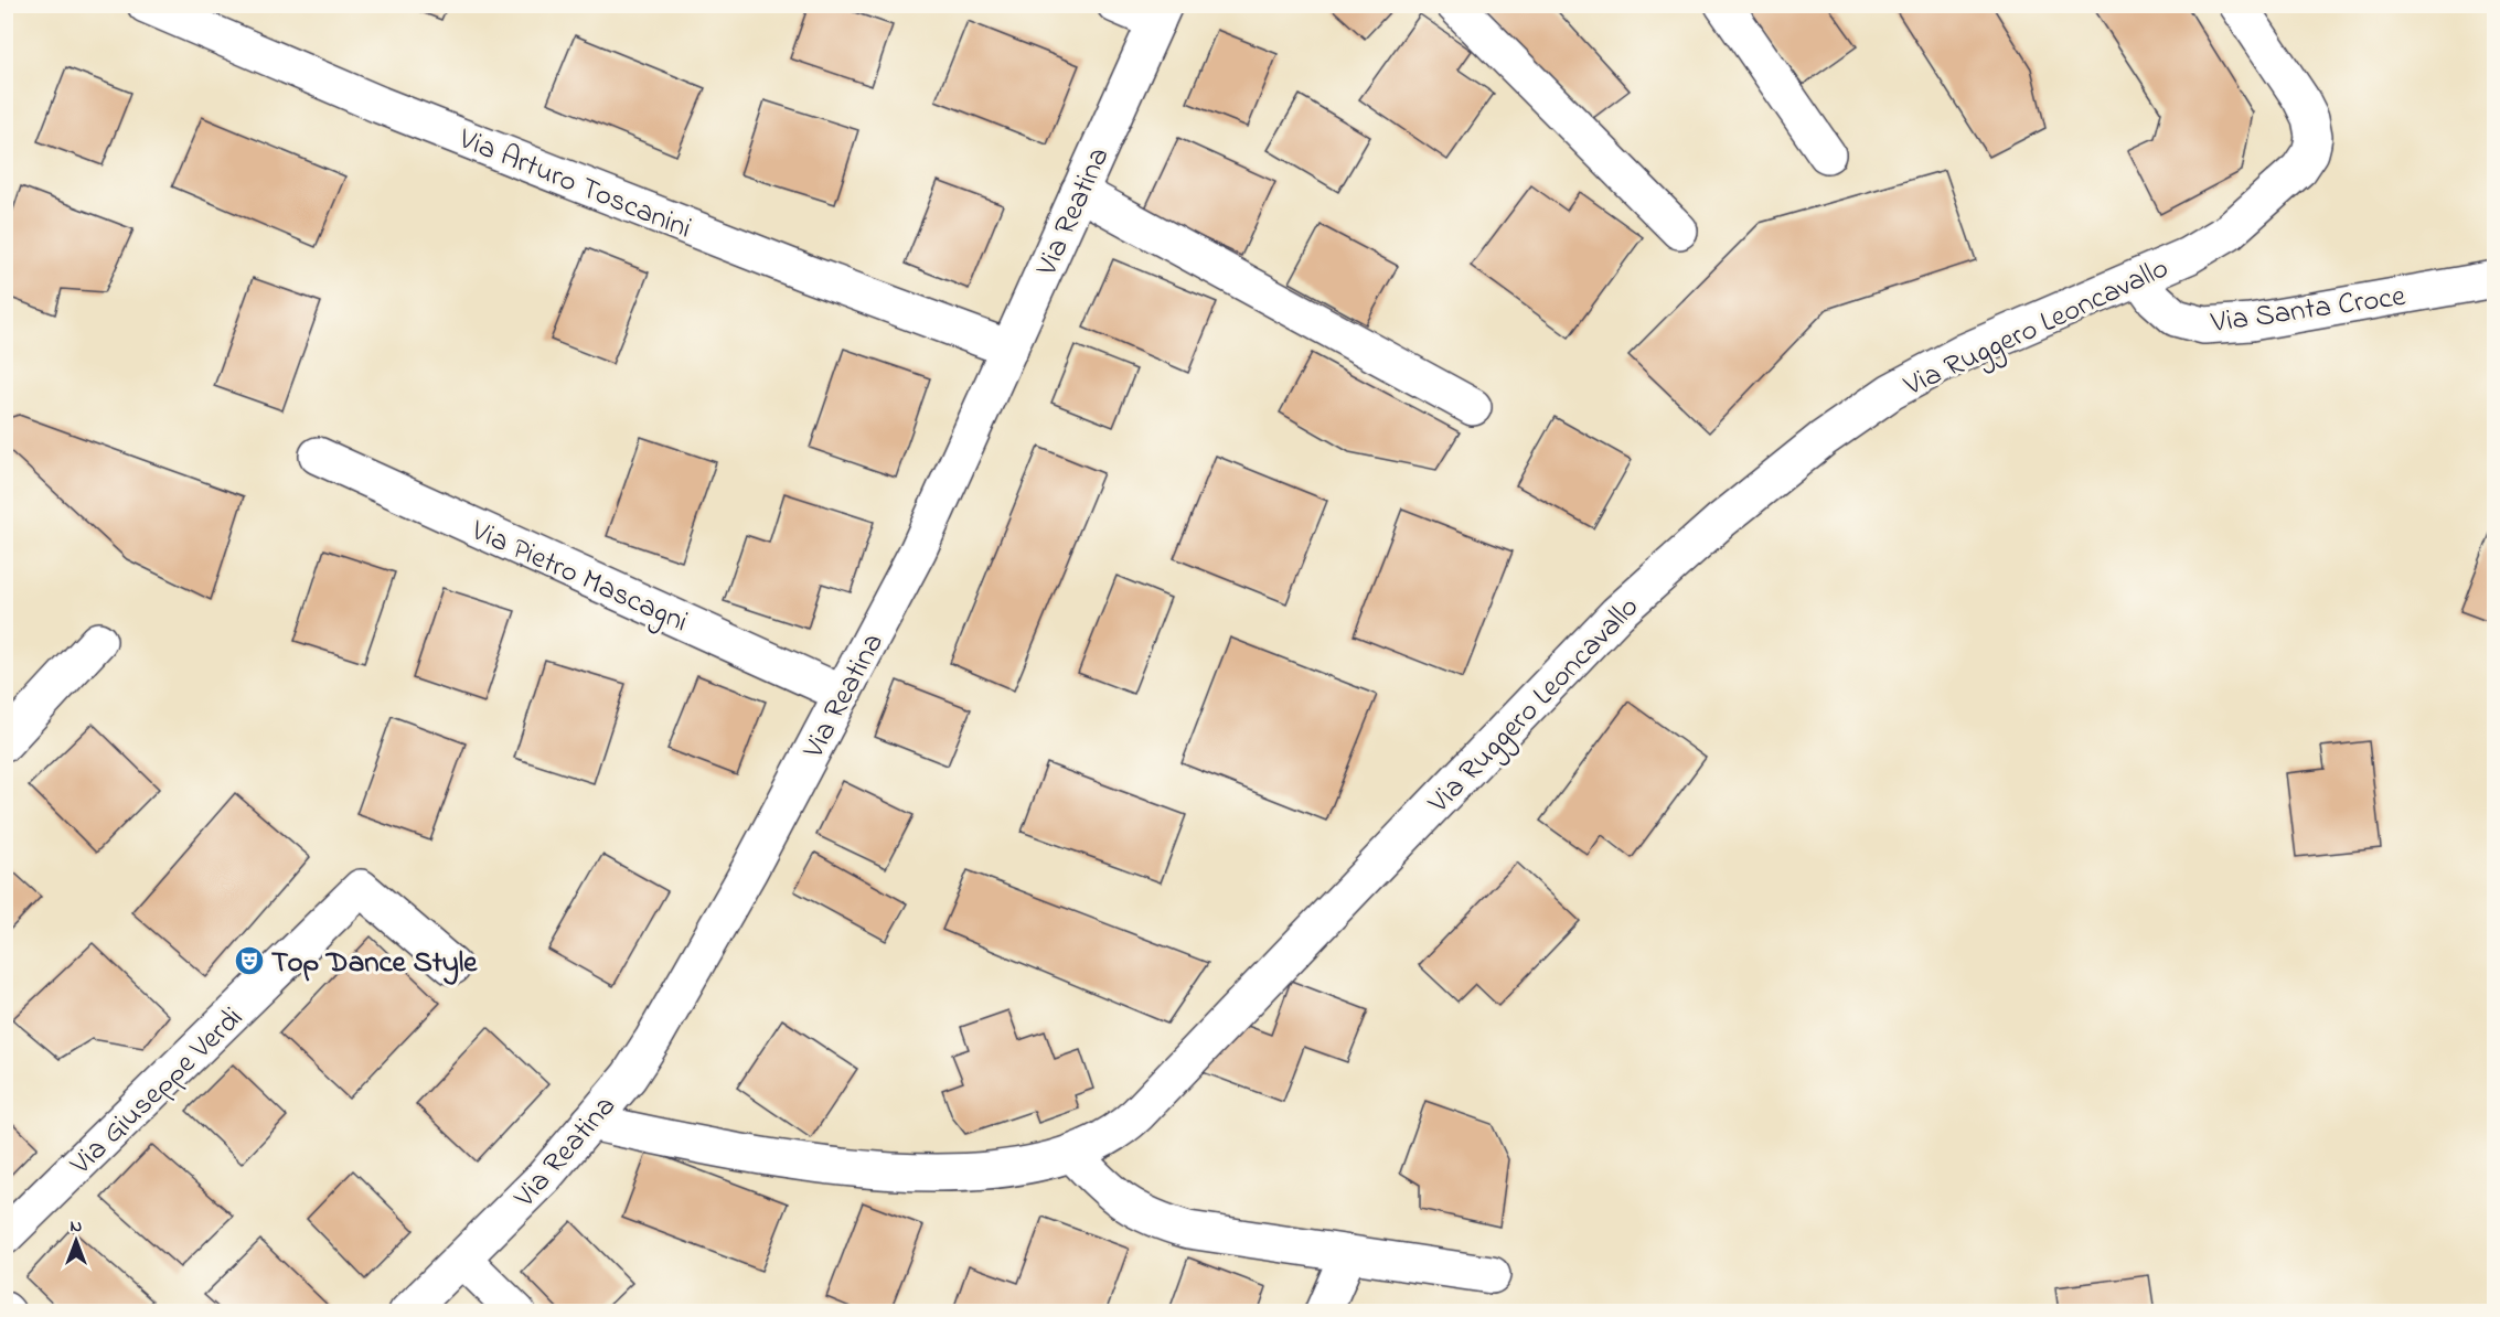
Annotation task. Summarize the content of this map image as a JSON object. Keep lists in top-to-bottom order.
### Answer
{
  "streets": {
    "street": [
      "Via Arturo Toscanini",
      "Via Reatina",
      "Via Santa Croce",
      "Via Ruggero Leoncavallo",
      "Via Pietro Mascagni",
      "Via Giuseppe Verdi"
    ]
  },
  "crossings": [
    ["Via Arturo Toscanini", "Via Reatina"],
    ["Via Reatina", "Via Ruggero Leoncavallo"],
    ["Via Reatina", "Via Pietro Mascagni"],
    ["Via Santa Croce", "Via Ruggero Leoncavallo"]
  ],
  "places": {
    "theatre": ["Top Dance Style"]
  },
  "north": "top"
}
